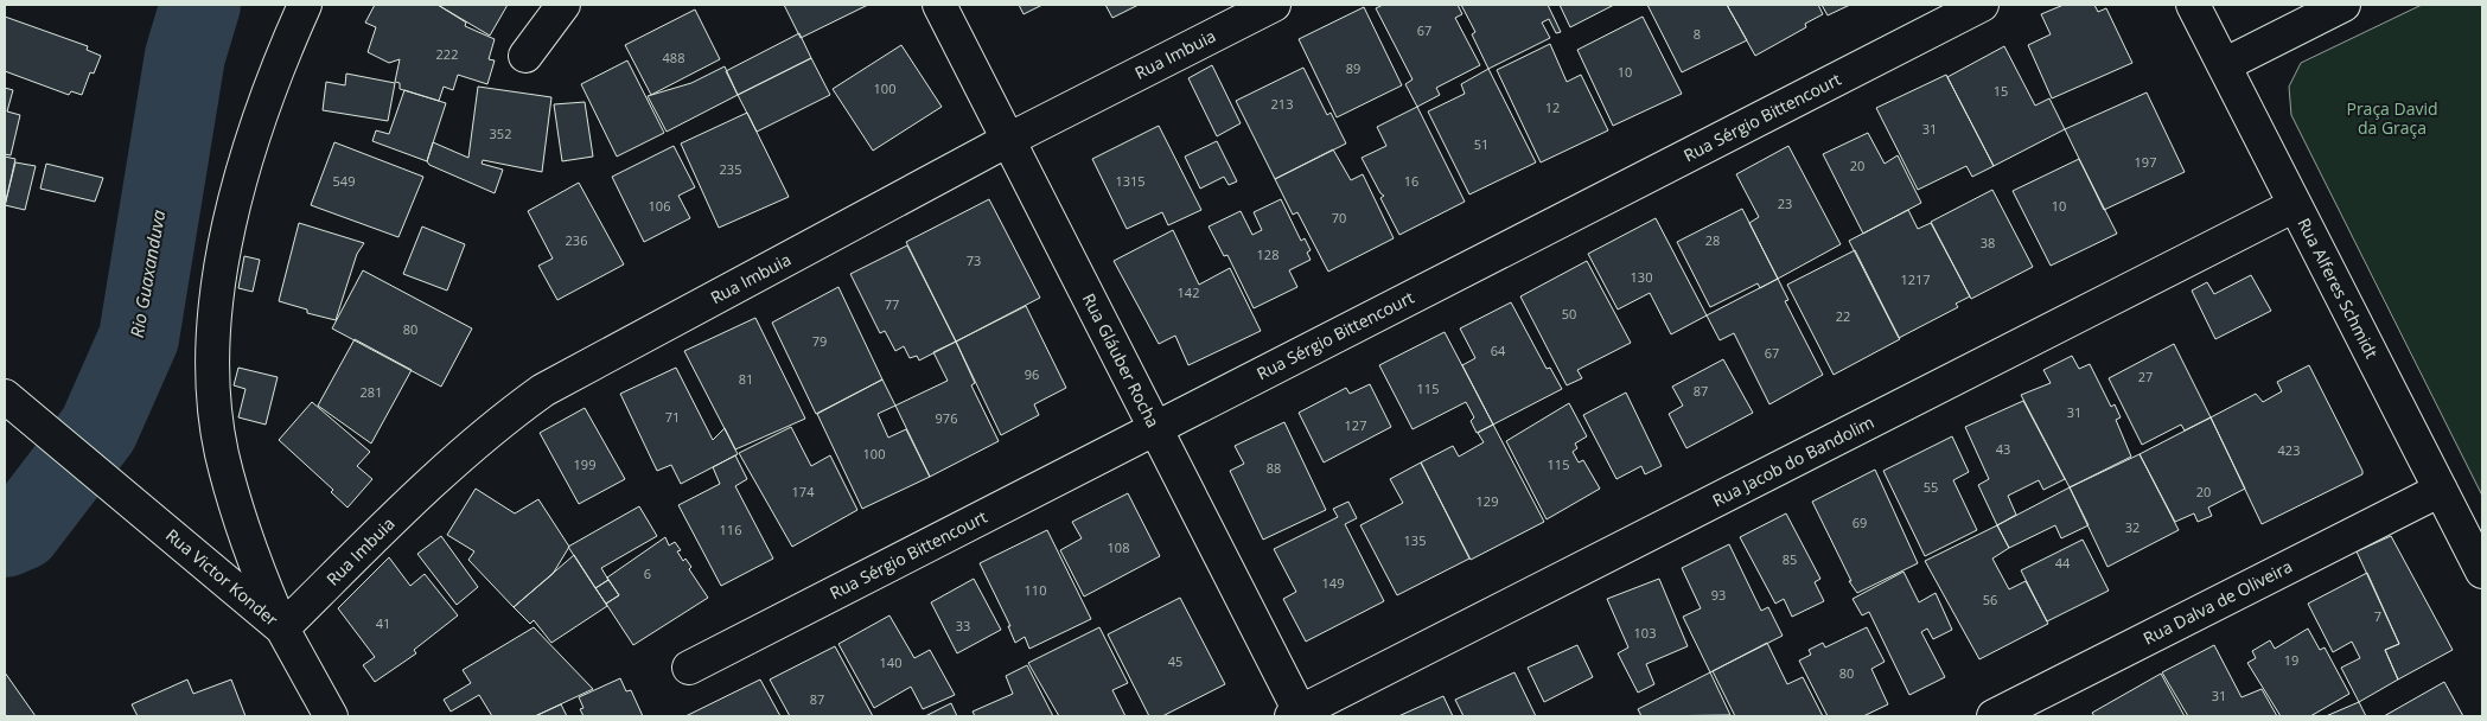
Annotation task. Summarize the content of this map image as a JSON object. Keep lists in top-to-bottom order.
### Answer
{
  "streets": {
    "street": [
      "Rua Imbuia",
      "Rua Sérgio Bittencourt",
      "Rua Alferes Schmidt",
      "Rua Gláuber Rocha",
      "Rua Jacob do Bandolim",
      "Rua Victor Konder",
      "Rua Dalva de Oliveira"
    ]
  },
  "crossings": [
    ["Rua Imbuia", "Rua Gláuber Rocha"],
    ["Rua Imbuia", "Rua Victor Konder"],
    ["Rua Sérgio Bittencourt", "Rua Gláuber Rocha"],
    ["Rua Alferes Schmidt", "Rua Jacob do Bandolim"],
    ["Rua Alferes Schmidt", "Rua Dalva de Oliveira"],
    ["Rua Gláuber Rocha", "Rua Jacob do Bandolim"]
  ],
  "water": ["Rio Guaxanduva"],
  "parks": ["Praça David da Graça"],
  "house_numbers": [
    "67",
    "8",
    "222",
    "488",
    "89",
    "10",
    "100",
    "15",
    "213",
    "12",
    "31",
    "352",
    "51",
    "197",
    "20",
    "235",
    "549",
    "1315",
    "16",
    "23",
    "106",
    "10",
    "70",
    "236",
    "28",
    "38",
    "128",
    "73",
    "130",
    "1217",
    "142",
    "77",
    "50",
    "22",
    "80",
    "79",
    "64",
    "67",
    "96",
    "27",
    "81",
    "115",
    "87",
    "281",
    "31",
    "71",
    "976",
    "127",
    "43",
    "423",
    "100",
    "199",
    "115",
    "88",
    "55",
    "174",
    "20",
    "129",
    "69",
    "32",
    "116",
    "135",
    "108",
    "85",
    "44",
    "6",
    "149",
    "110",
    "93",
    "56",
    "7",
    "41",
    "33",
    "103",
    "19",
    "45",
    "140",
    "80",
    "31",
    "87"
  ]
}
